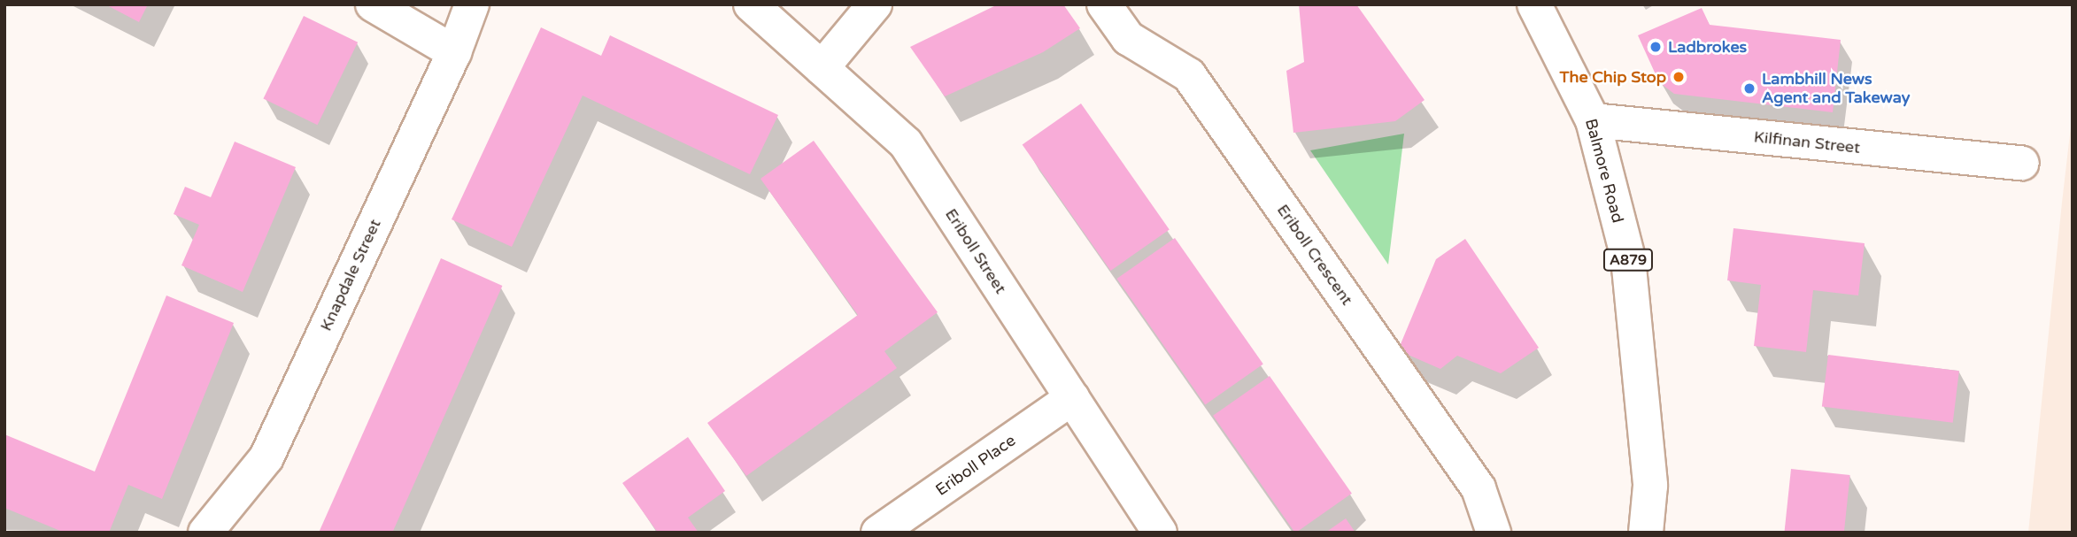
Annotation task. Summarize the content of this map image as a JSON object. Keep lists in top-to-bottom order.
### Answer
{
  "streets": {
    "street": [
      "Kilfinan Street",
      "Balmore Road",
      "Eriboll Street",
      "Eriboll Crescent",
      "A879",
      "Knapdale Street",
      "Eriboll Place"
    ]
  },
  "crossings": [
    ["Kilfinan Street", "Balmore Road"],
    ["Eriboll Street", "Eriboll Place"]
  ],
  "places": ["Ladbrokes", "The Chip Stop", "Lambhill News Agent and Takeway"]
}
